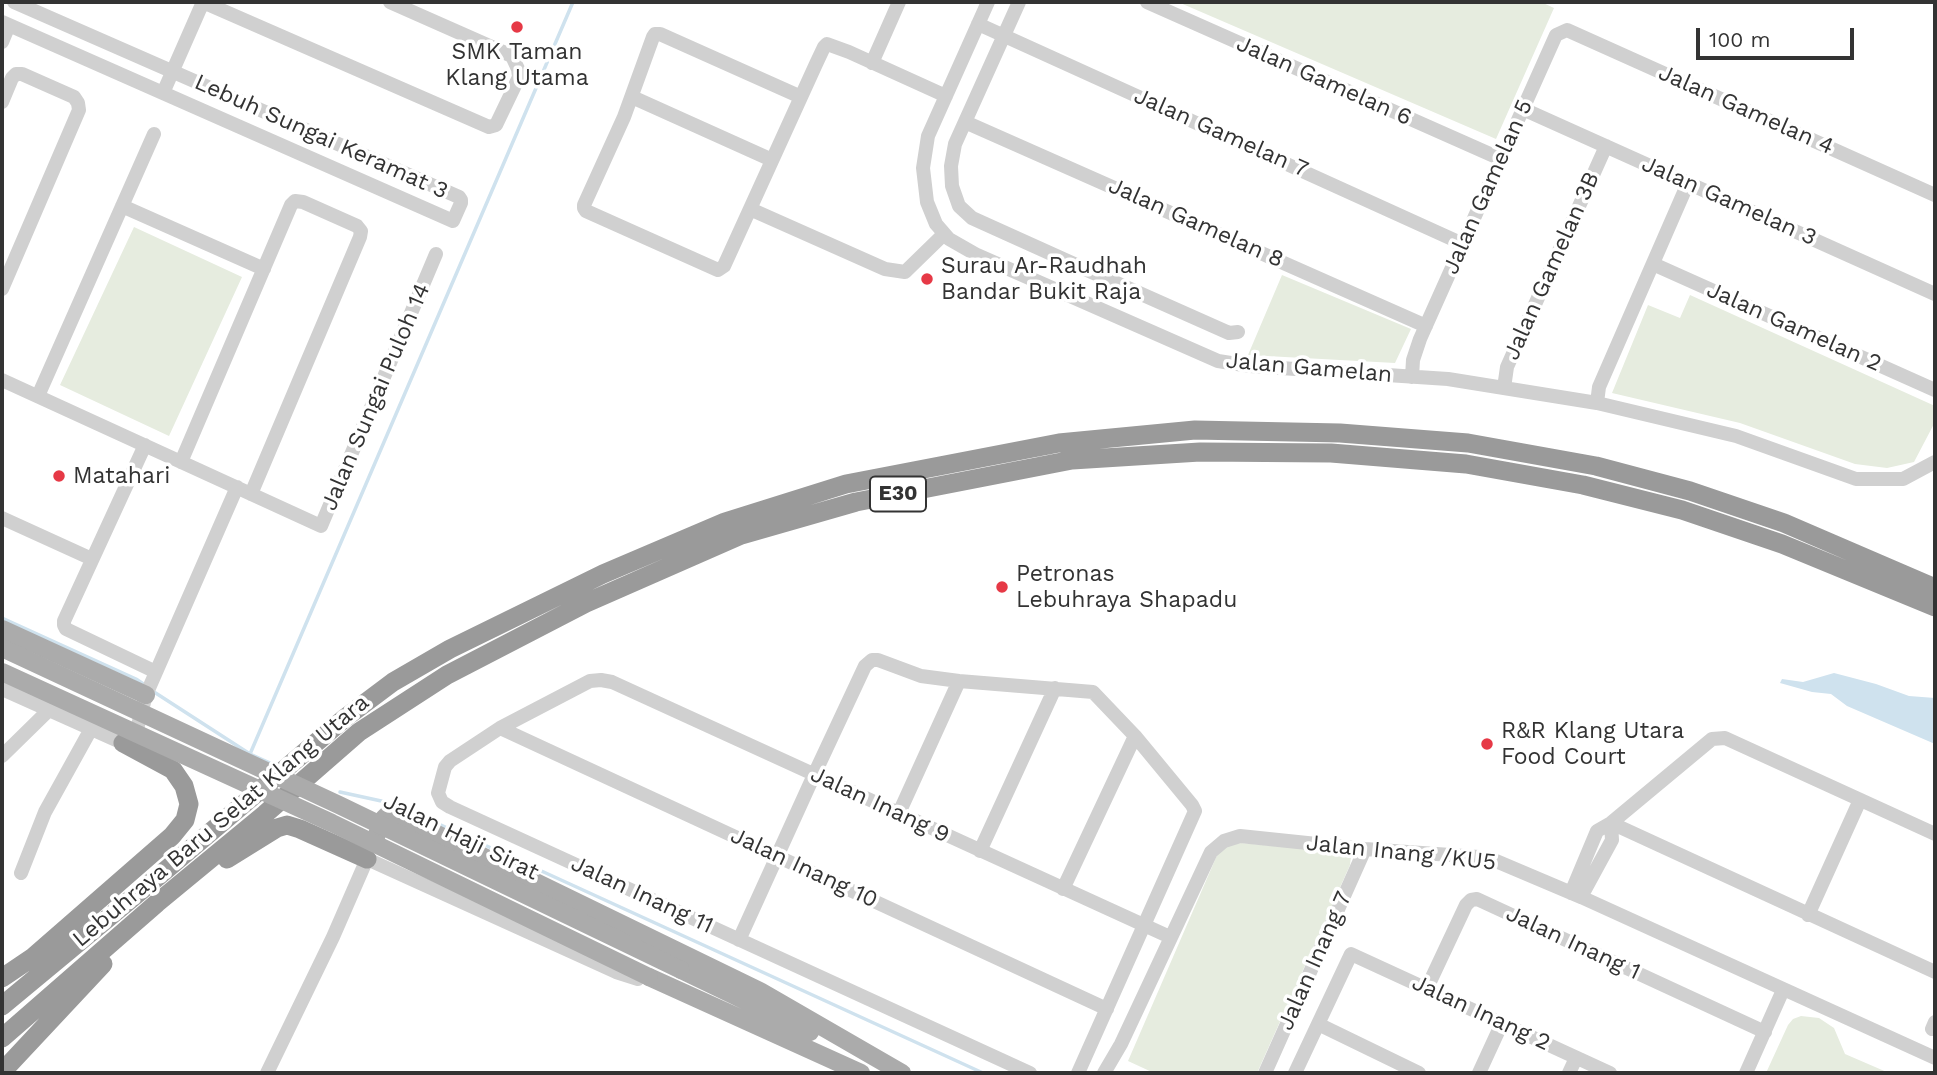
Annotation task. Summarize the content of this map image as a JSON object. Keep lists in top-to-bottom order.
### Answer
{
  "streets": {
    "highway": ["E30", "Lebuhraya Baru Selat Klang Utara"],
    "main road": ["Jalan Haji Sirat"],
    "street": [
      "Jalan Gamelan 6",
      "Jalan Gamelan 4",
      "Jalan Gamelan 7",
      "Lebuh Sungai Keramat 3",
      "Jalan Gamelan 5",
      "Jalan Gamelan 3",
      "Jalan Gamelan 8",
      "Jalan Gamelan 3B",
      "Jalan Gamelan 2",
      "Jalan Gamelan",
      "Jalan Sungai Puloh 14",
      "Jalan Inang 9",
      "Jalan Inang /KU5",
      "Jalan Inang 10",
      "Jalan Inang 11",
      "Jalan Inang 1",
      "Jalan Inang 7",
      "Jalan Inang 2"
    ]
  },
  "crossings": [
    ["Jalan Gamelan 6", "Jalan Gamelan 5"],
    ["Jalan Gamelan 4", "Jalan Gamelan 5"],
    ["Jalan Gamelan 7", "Jalan Gamelan 5"],
    ["Jalan Gamelan 7", "Jalan Gamelan"],
    ["Jalan Gamelan 5", "Jalan Gamelan 3"],
    ["Jalan Gamelan 5", "Jalan Gamelan 8"],
    ["Jalan Gamelan 5", "Jalan Gamelan"],
    ["Jalan Gamelan 3", "Jalan Gamelan 3B"],
    ["Jalan Gamelan 3B", "Jalan Gamelan"],
    ["Jalan Inang 9", "Jalan Inang /KU5"],
    ["Jalan Inang 9", "Jalan Inang 11"],
    ["Jalan Inang /KU5", "Jalan Inang 7"],
    ["Jalan Inang 10", "Jalan Inang 11"],
    ["Jalan Inang 1", "Jalan Inang 2"]
  ],
  "places": [
    "SMK Taman Klang Utama",
    "Surau Ar-Raudhah Bandar Bukit Raja",
    "Matahari",
    "Petronas Lebuhraya Shapadu",
    "R&R Klang Utara Food Court"
  ],
  "scale_bar": "100 m"
}
